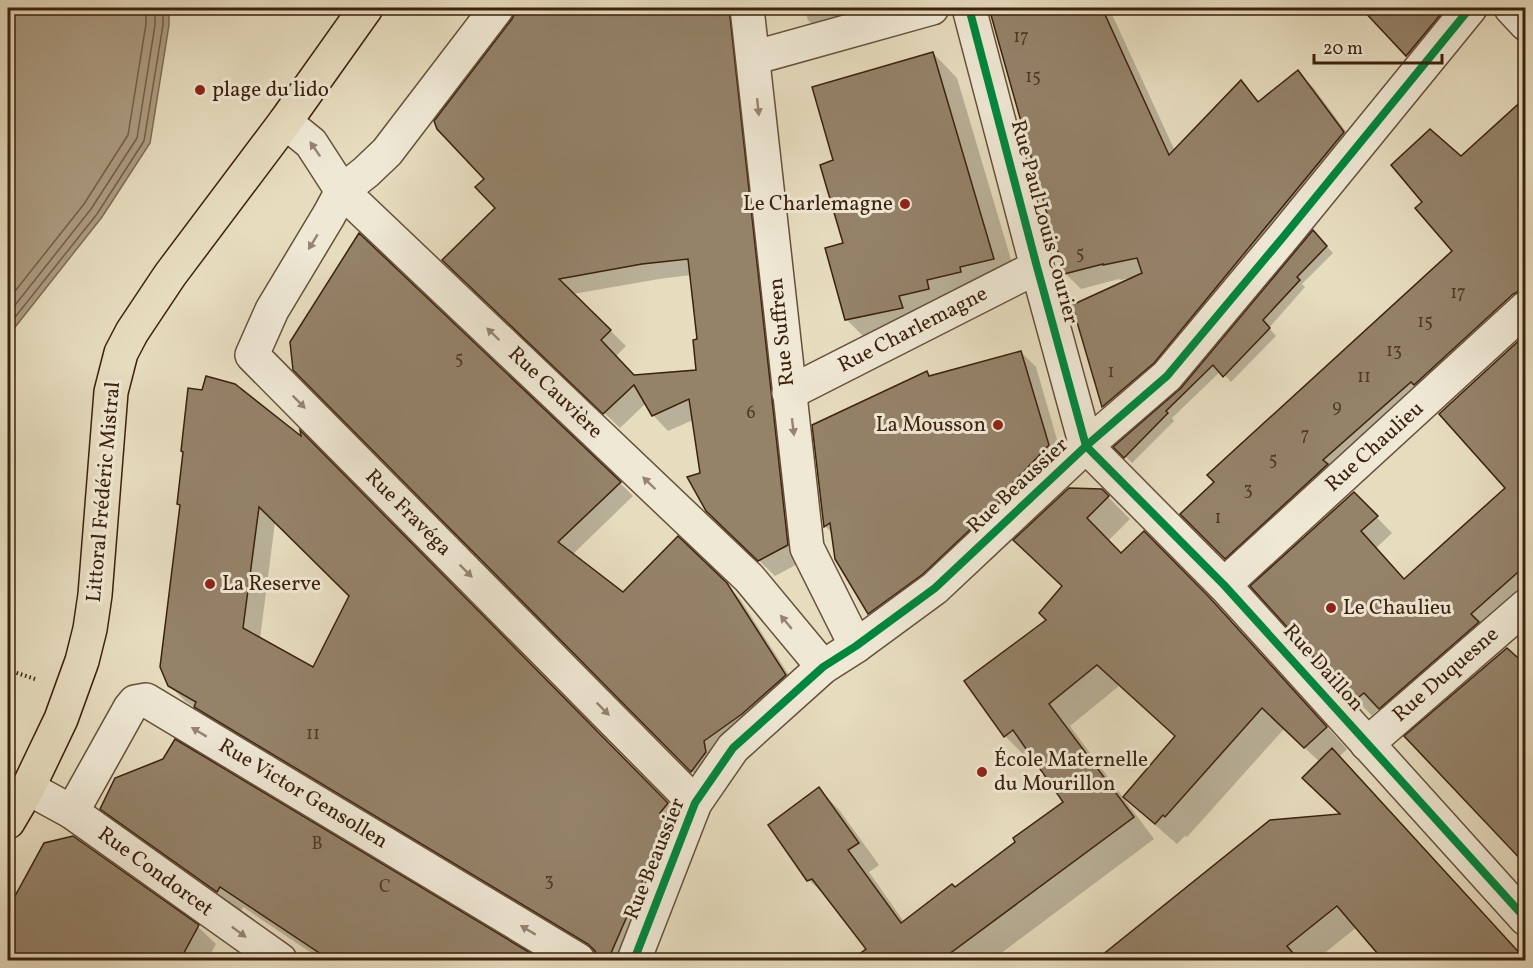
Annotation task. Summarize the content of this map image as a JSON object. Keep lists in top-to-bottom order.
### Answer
{
  "streets": {
    "main road": ["Littoral Frédéric Mistral"],
    "street": [
      "Rue Paul Louis Courier",
      "Rue Charlemagne",
      "Rue Suffren",
      "Rue Cauvière",
      "Rue Chaulieu",
      "Rue Beaussier",
      "Rue Fravéga",
      "Rue Daillon",
      "Rue Duquesne",
      "Rue Victor Gensollen",
      "Rue Condorcet"
    ]
  },
  "crossings": [
    ["Rue Paul Louis Courier", "Rue Charlemagne"],
    ["Rue Paul Louis Courier", "Rue Beaussier"],
    ["Rue Paul Louis Courier", "Rue Daillon"],
    ["Rue Charlemagne", "Rue Suffren"],
    ["Rue Suffren", "Rue Beaussier"],
    ["Rue Cauvière", "Rue Beaussier"],
    ["Rue Cauvière", "Littoral Frédéric Mistral"],
    ["Rue Cauvière", "Rue Fravéga"],
    ["Rue Chaulieu", "Rue Daillon"],
    ["Rue Beaussier", "Rue Fravéga"],
    ["Rue Beaussier", "Rue Daillon"],
    ["Littoral Frédéric Mistral", "Rue Condorcet"],
    ["Rue Daillon", "Rue Duquesne"],
    ["Rue Victor Gensollen", "Rue Condorcet"]
  ],
  "one_way": [
    "Rue Suffren",
    "Rue Cauvière",
    "Rue Fravéga",
    "Rue Victor Gensollen",
    "Rue Condorcet"
  ],
  "places": [
    "plage du lido",
    "Le Charlemagne",
    "La Mousson",
    "La Reserve",
    "Le Chaulieu",
    "École Maternelle du Mourillon"
  ],
  "house_numbers": [
    "17",
    "15",
    "5",
    "17",
    "15",
    "13",
    "5",
    "1",
    "11",
    "9",
    "6",
    "7",
    "5",
    "3",
    "1",
    "11",
    "B",
    "3",
    "C"
  ],
  "scale_bar": "20 m"
}
